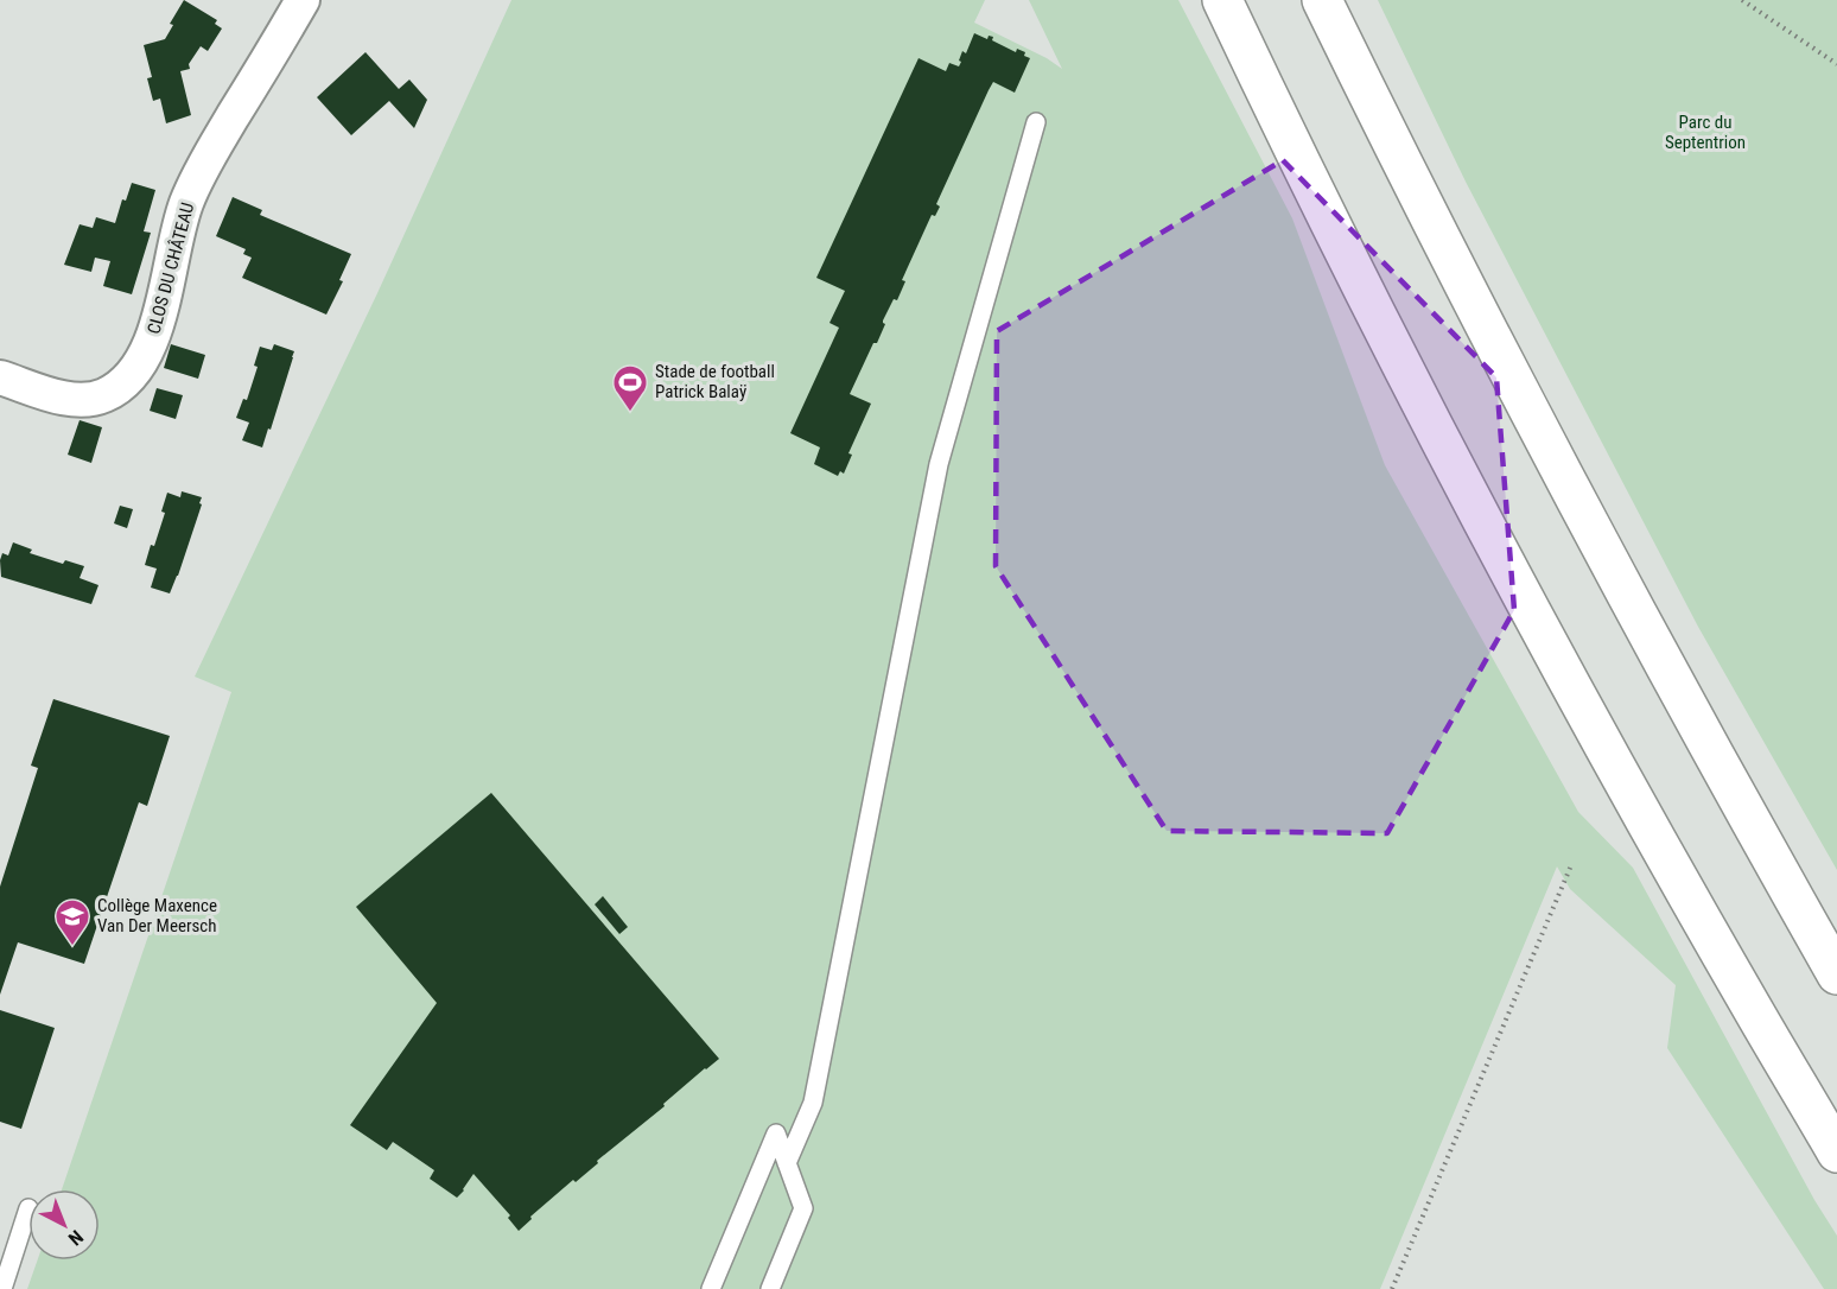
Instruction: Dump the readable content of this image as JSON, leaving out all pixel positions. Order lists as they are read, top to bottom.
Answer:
{
  "streets": {
    "street": ["CLOS DU CHÂTEAU"]
  },
  "parks": ["Parc du Septentrion"],
  "places": {
    "sports": ["Stade de football Patrick Balaÿ"],
    "school or university": ["Collège Maxence Van Der Meersch"]
  },
  "north": "bottom right"
}
